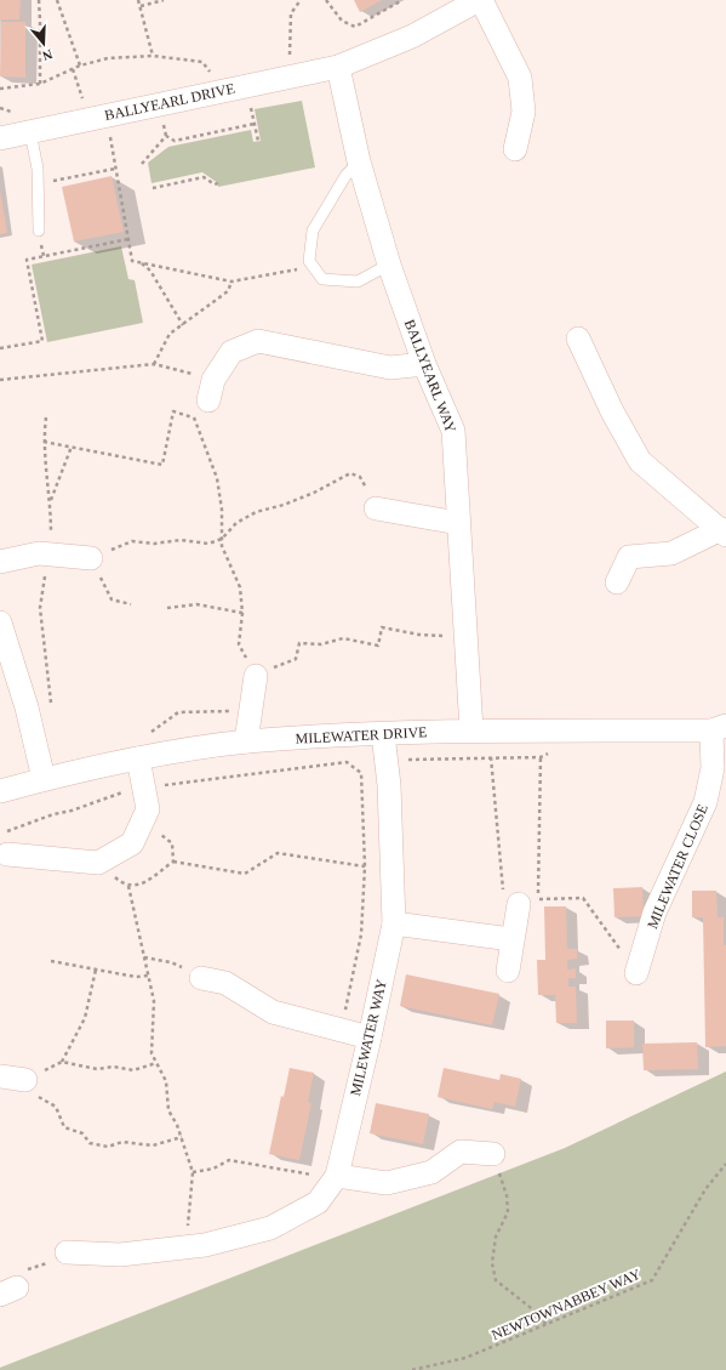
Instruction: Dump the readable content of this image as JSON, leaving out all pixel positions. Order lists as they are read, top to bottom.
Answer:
{
  "streets": {
    "street": [
      "BALLYEARL DRIVE",
      "BALLYEARL WAY",
      "MILEWATER DRIVE",
      "MILEWATER CLOSE",
      "MILEWATER WAY"
    ],
    "path": ["NEWTOWNABBEY WAY"]
  },
  "crossings": [
    ["BALLYEARL DRIVE", "BALLYEARL WAY"],
    ["BALLYEARL WAY", "MILEWATER DRIVE"],
    ["MILEWATER DRIVE", "MILEWATER CLOSE"],
    ["MILEWATER DRIVE", "MILEWATER WAY"]
  ],
  "north": "bottom"
}
